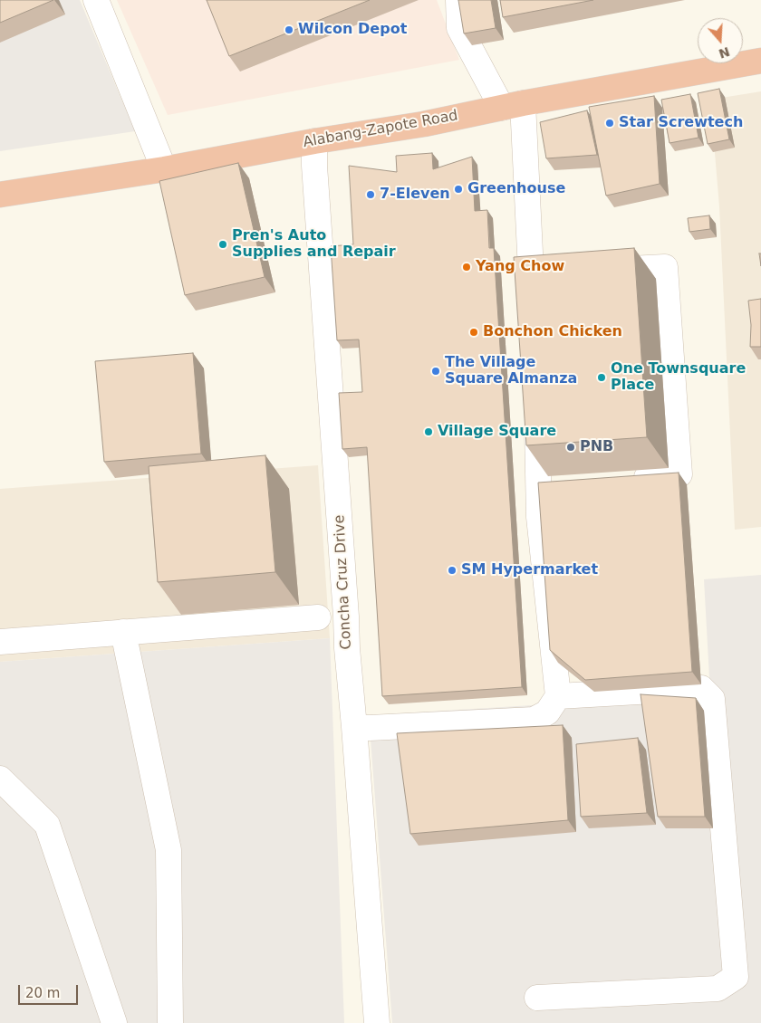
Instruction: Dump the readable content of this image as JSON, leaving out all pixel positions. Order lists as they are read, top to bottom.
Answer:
{
  "streets": {
    "highway": ["Alabang-Zapote Road"],
    "street": ["Concha Cruz Drive"]
  },
  "crossings": [
    ["Alabang-Zapote Road", "Concha Cruz Drive"]
  ],
  "places": [
    "Wilcon Depot",
    "Star Screwtech",
    "Greenhouse",
    "7-Eleven",
    "Pren's Auto Supplies and Repair",
    "Yang Chow",
    "Bonchon Chicken",
    "The Village Square Almanza",
    "One Townsquare Place",
    "Village Square",
    "PNB",
    "SM Hypermarket"
  ],
  "scale_bar": "20 m",
  "north": "bottom"
}
